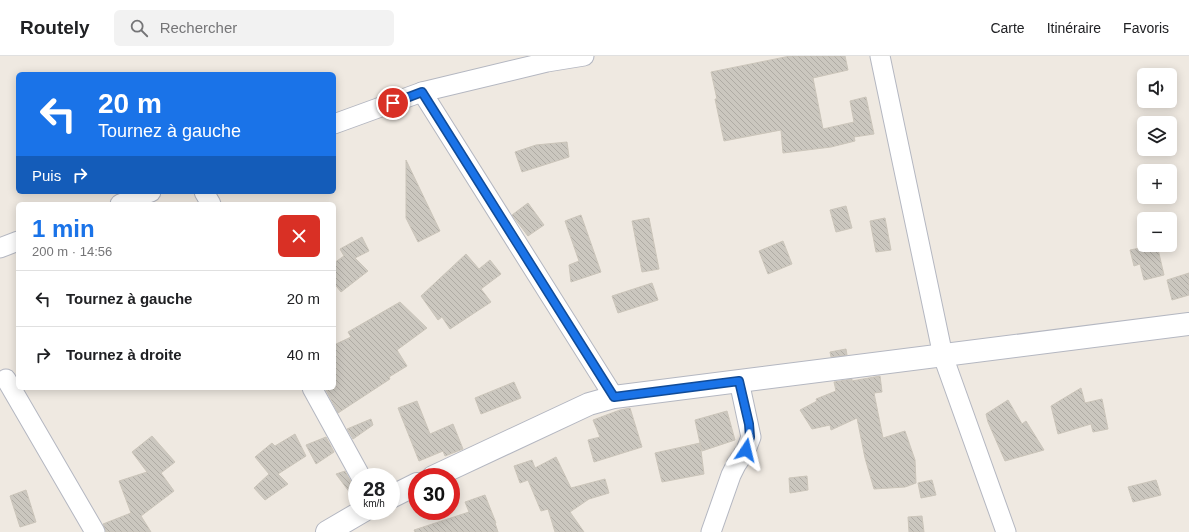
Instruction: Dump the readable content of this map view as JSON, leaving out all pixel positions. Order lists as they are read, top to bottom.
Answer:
{
  "page": {
    "header": "Routely",
    "search": "Rechercher",
    "nav": ["Carte", "Itinéraire", "Favoris"],
    "map_buttons": ["+", "−"],
    "turn": ["20 m", "Tournez à gauche"],
    "then": "Puis",
    "heading": ["1 min", "200 m · 14:56"],
    "list": [
      {
        "name": "Tournez à gauche",
        "value": "20 m"
      },
      {
        "name": "Tournez à droite",
        "value": "40 m"
      }
    ],
    "speed": "28 km/h",
    "limit": "30"
  }
}
